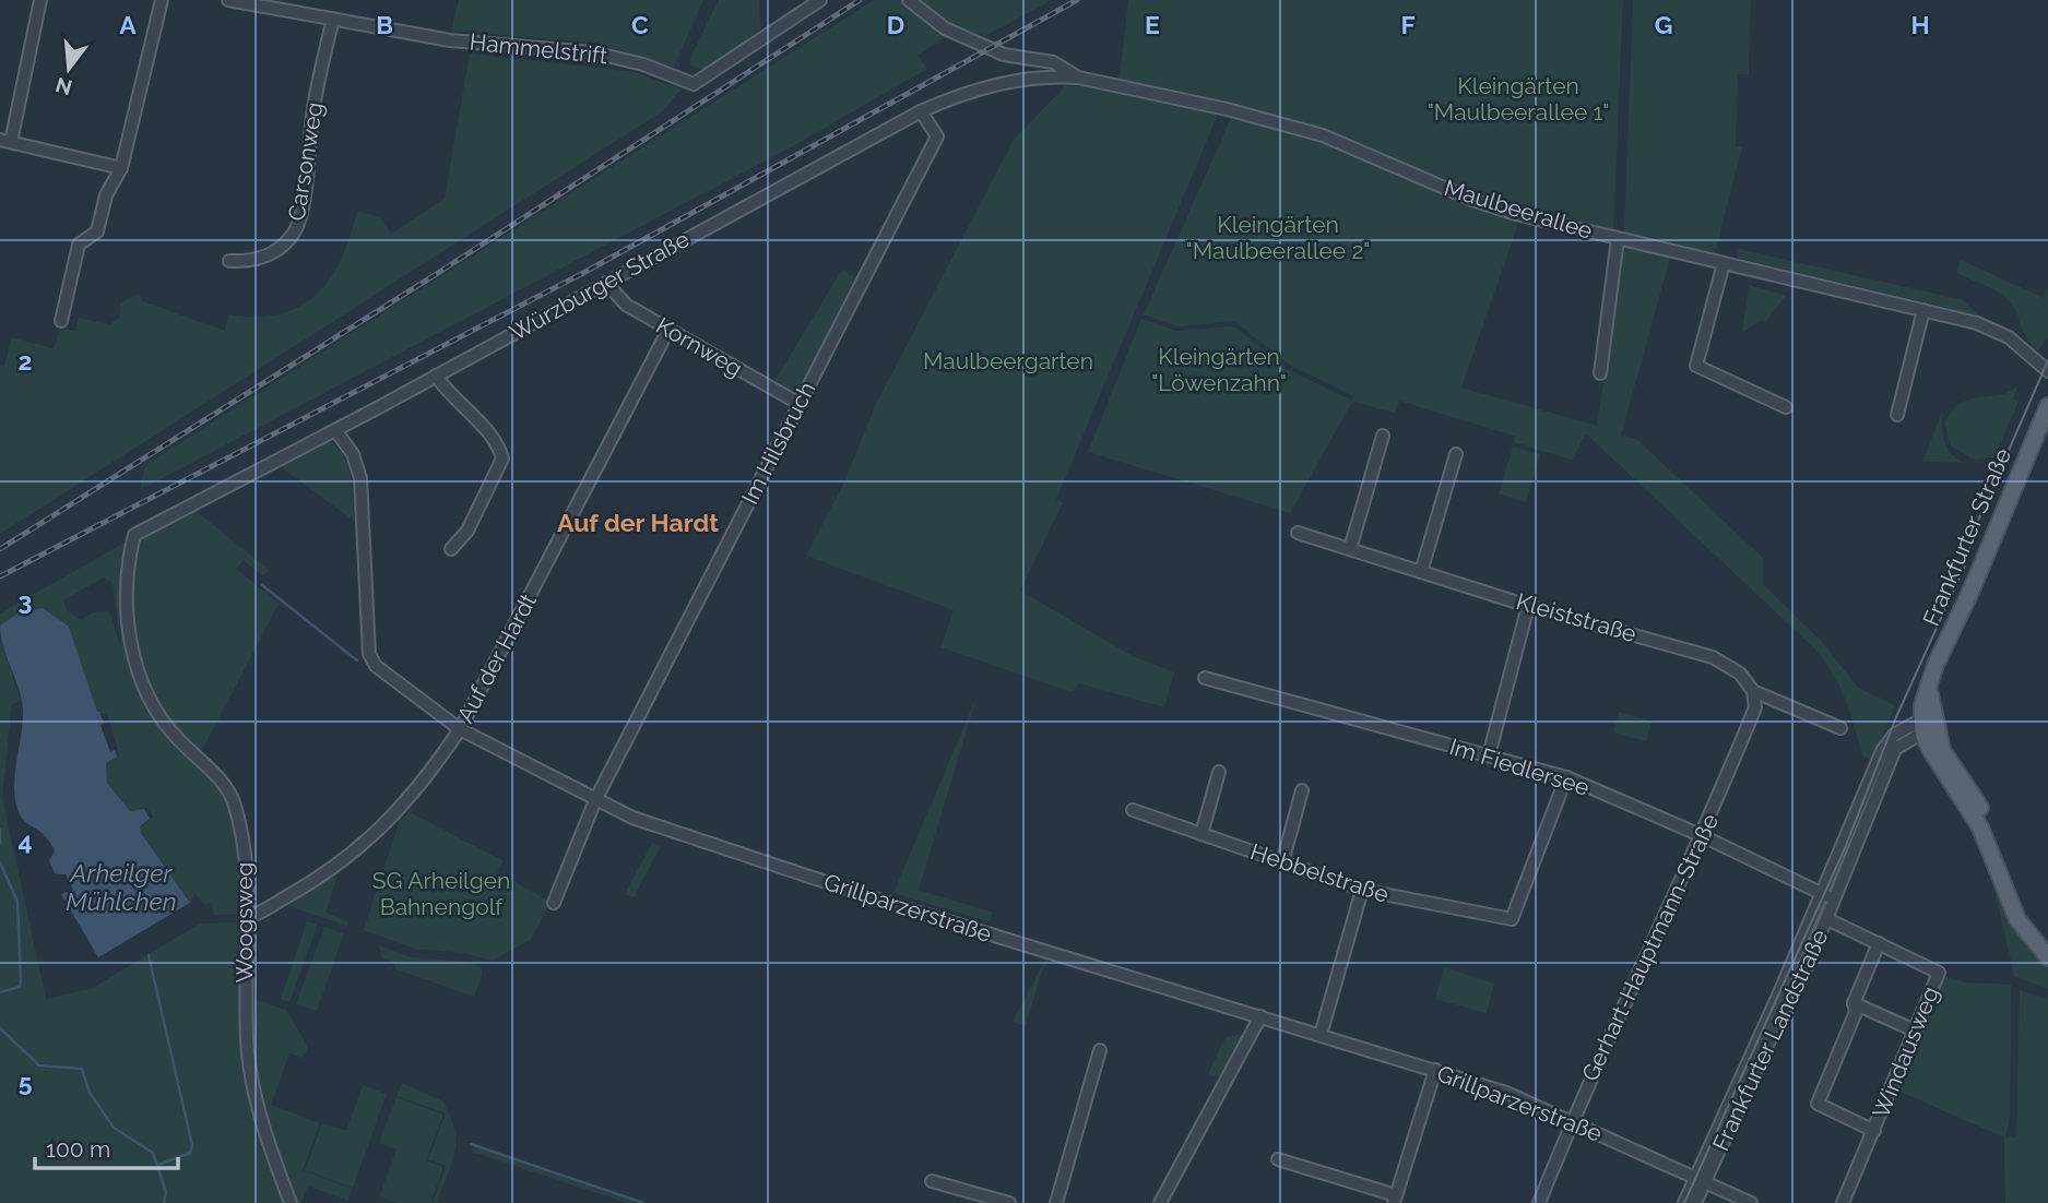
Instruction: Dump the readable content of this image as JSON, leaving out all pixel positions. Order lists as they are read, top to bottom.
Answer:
{
  "streets": {
    "main road": ["Frankfurter Straße"],
    "street": [
      "Hammelstrift",
      "Carsonweg",
      "Maulbeerallee",
      "Würzburger Straße",
      "Kornweg",
      "Im Hilsbruch",
      "Kleiststraße",
      "Auf der Hardt",
      "Im Fiedlersee",
      "Hebbelstraße",
      "Grillparzerstraße",
      "Woogsweg",
      "Gerhart-Hauptmann-Straße",
      "Frankfurter Landstraße",
      "Windausweg"
    ]
  },
  "crossings": [
    ["Hammelstrift", "Carsonweg"],
    ["Maulbeerallee", "Würzburger Straße"],
    ["Würzburger Straße", "Kornweg"],
    ["Würzburger Straße", "Im Hilsbruch"],
    ["Würzburger Straße", "Grillparzerstraße"],
    ["Würzburger Straße", "Woogsweg"],
    ["Kornweg", "Im Hilsbruch"],
    ["Kornweg", "Auf der Hardt"],
    ["Im Hilsbruch", "Grillparzerstraße"],
    ["Frankfurter Straße", "Frankfurter Landstraße"],
    ["Kleiststraße", "Gerhart-Hauptmann-Straße"],
    ["Auf der Hardt", "Grillparzerstraße"],
    ["Auf der Hardt", "Woogsweg"],
    ["Im Fiedlersee", "Hebbelstraße"],
    ["Im Fiedlersee", "Gerhart-Hauptmann-Straße"],
    ["Im Fiedlersee", "Frankfurter Landstraße"],
    ["Grillparzerstraße", "Gerhart-Hauptmann-Straße"],
    ["Grillparzerstraße", "Frankfurter Landstraße"],
    ["Frankfurter Landstraße", "Windausweg"]
  ],
  "districts": ["Auf der Hardt"],
  "water": ["Arheilger Mühlchen"],
  "parks": [
    "Kleingärten \"Maulbeerallee 1\"",
    "Kleingärten \"Maulbeerallee 2\"",
    "Kleingärten \"Löwenzahn\"",
    "Maulbeergarten",
    "SG Arheilgen Bahnengolf"
  ],
  "scale_bar": "100 m",
  "north": "bottom",
  "grid": {
    "columns": [
      "A",
      "B",
      "C",
      "D",
      "E",
      "F",
      "G",
      "H"
    ],
    "rows": [
      "2",
      "3",
      "4",
      "5"
    ]
  }
}
